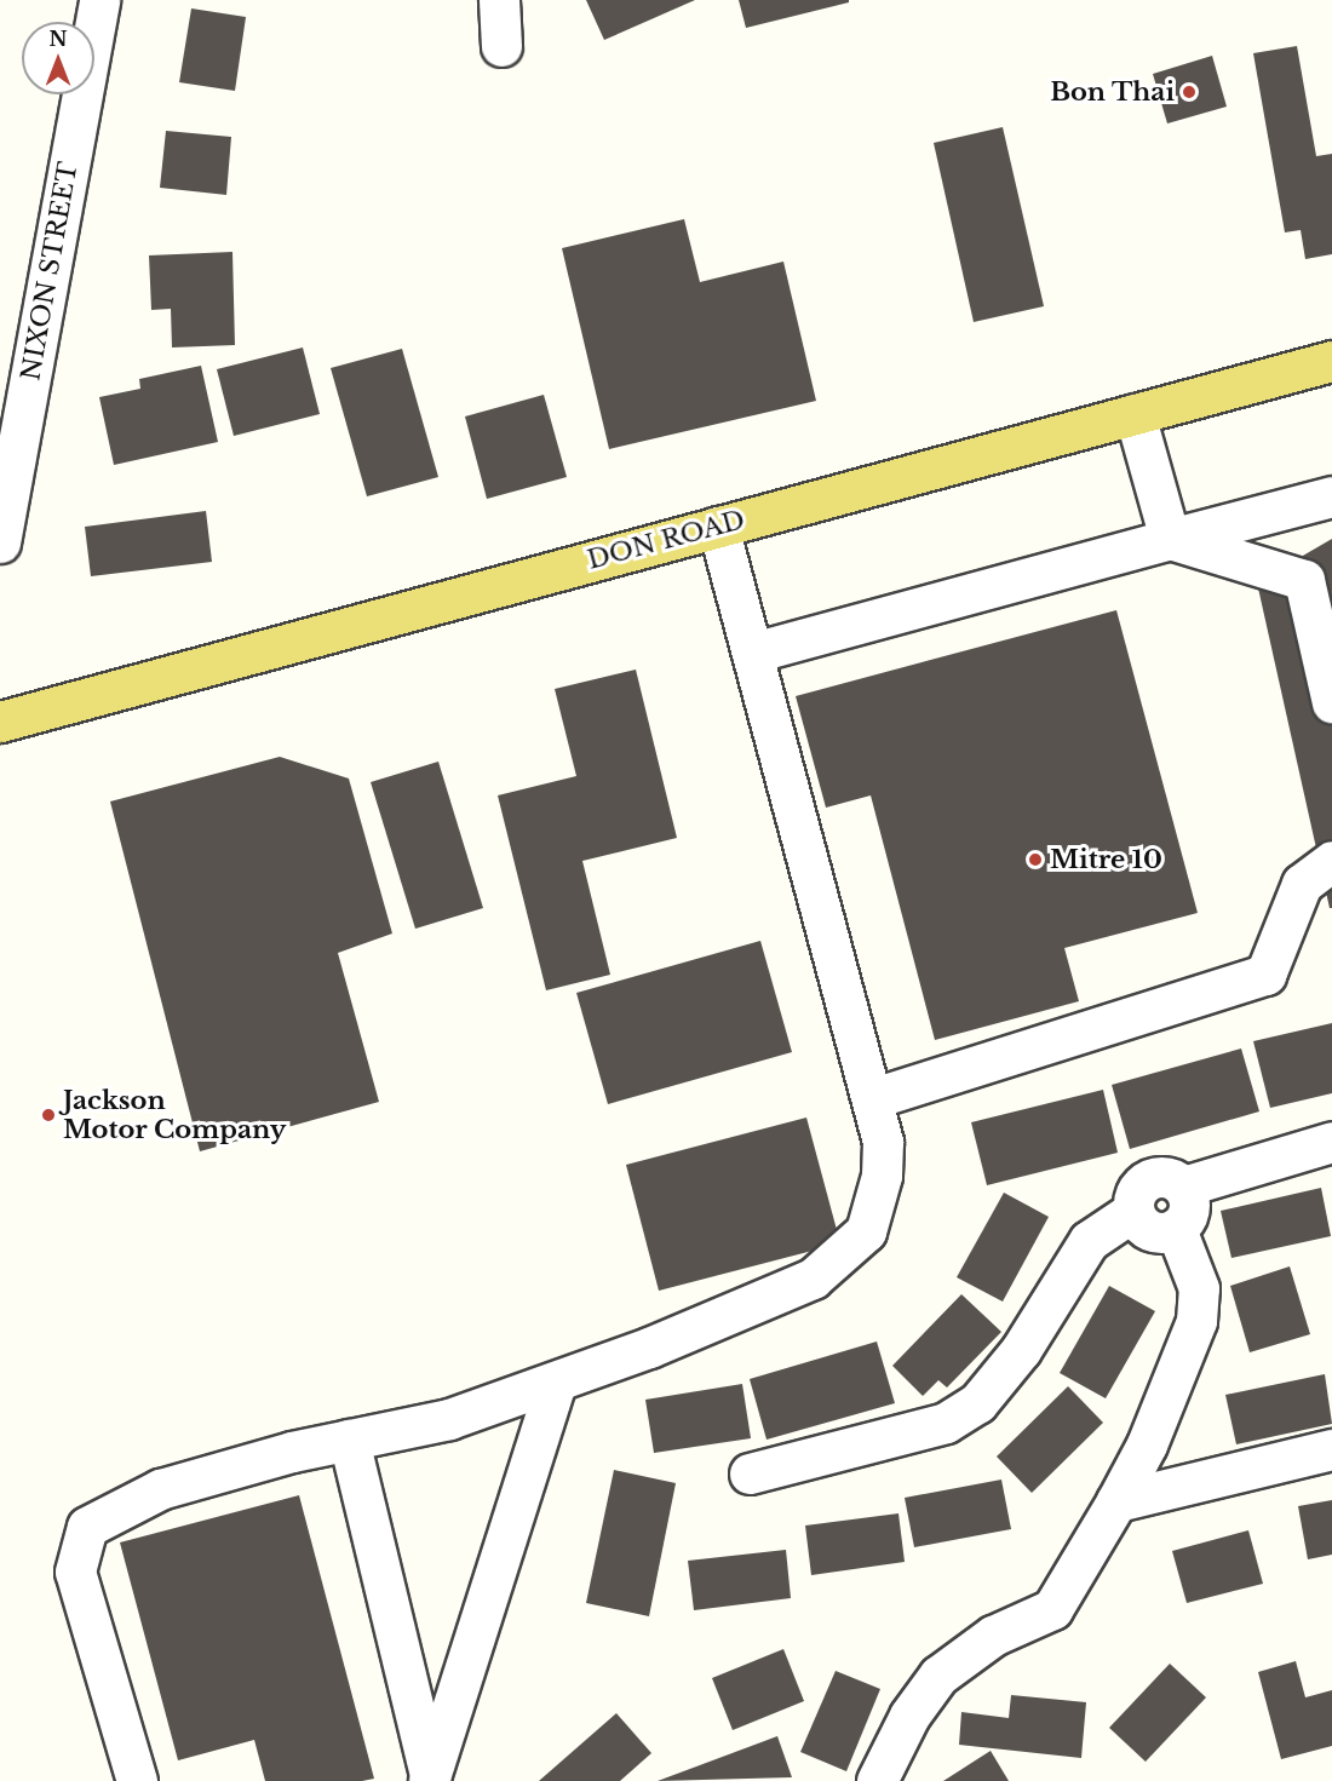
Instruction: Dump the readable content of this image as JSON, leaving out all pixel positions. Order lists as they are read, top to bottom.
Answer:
{
  "streets": {
    "main road": ["DON ROAD"],
    "street": ["NIXON STREET"]
  },
  "places": ["Bon Thai", "Mitre 10", "Jackson Motor Company"],
  "north": "top"
}
